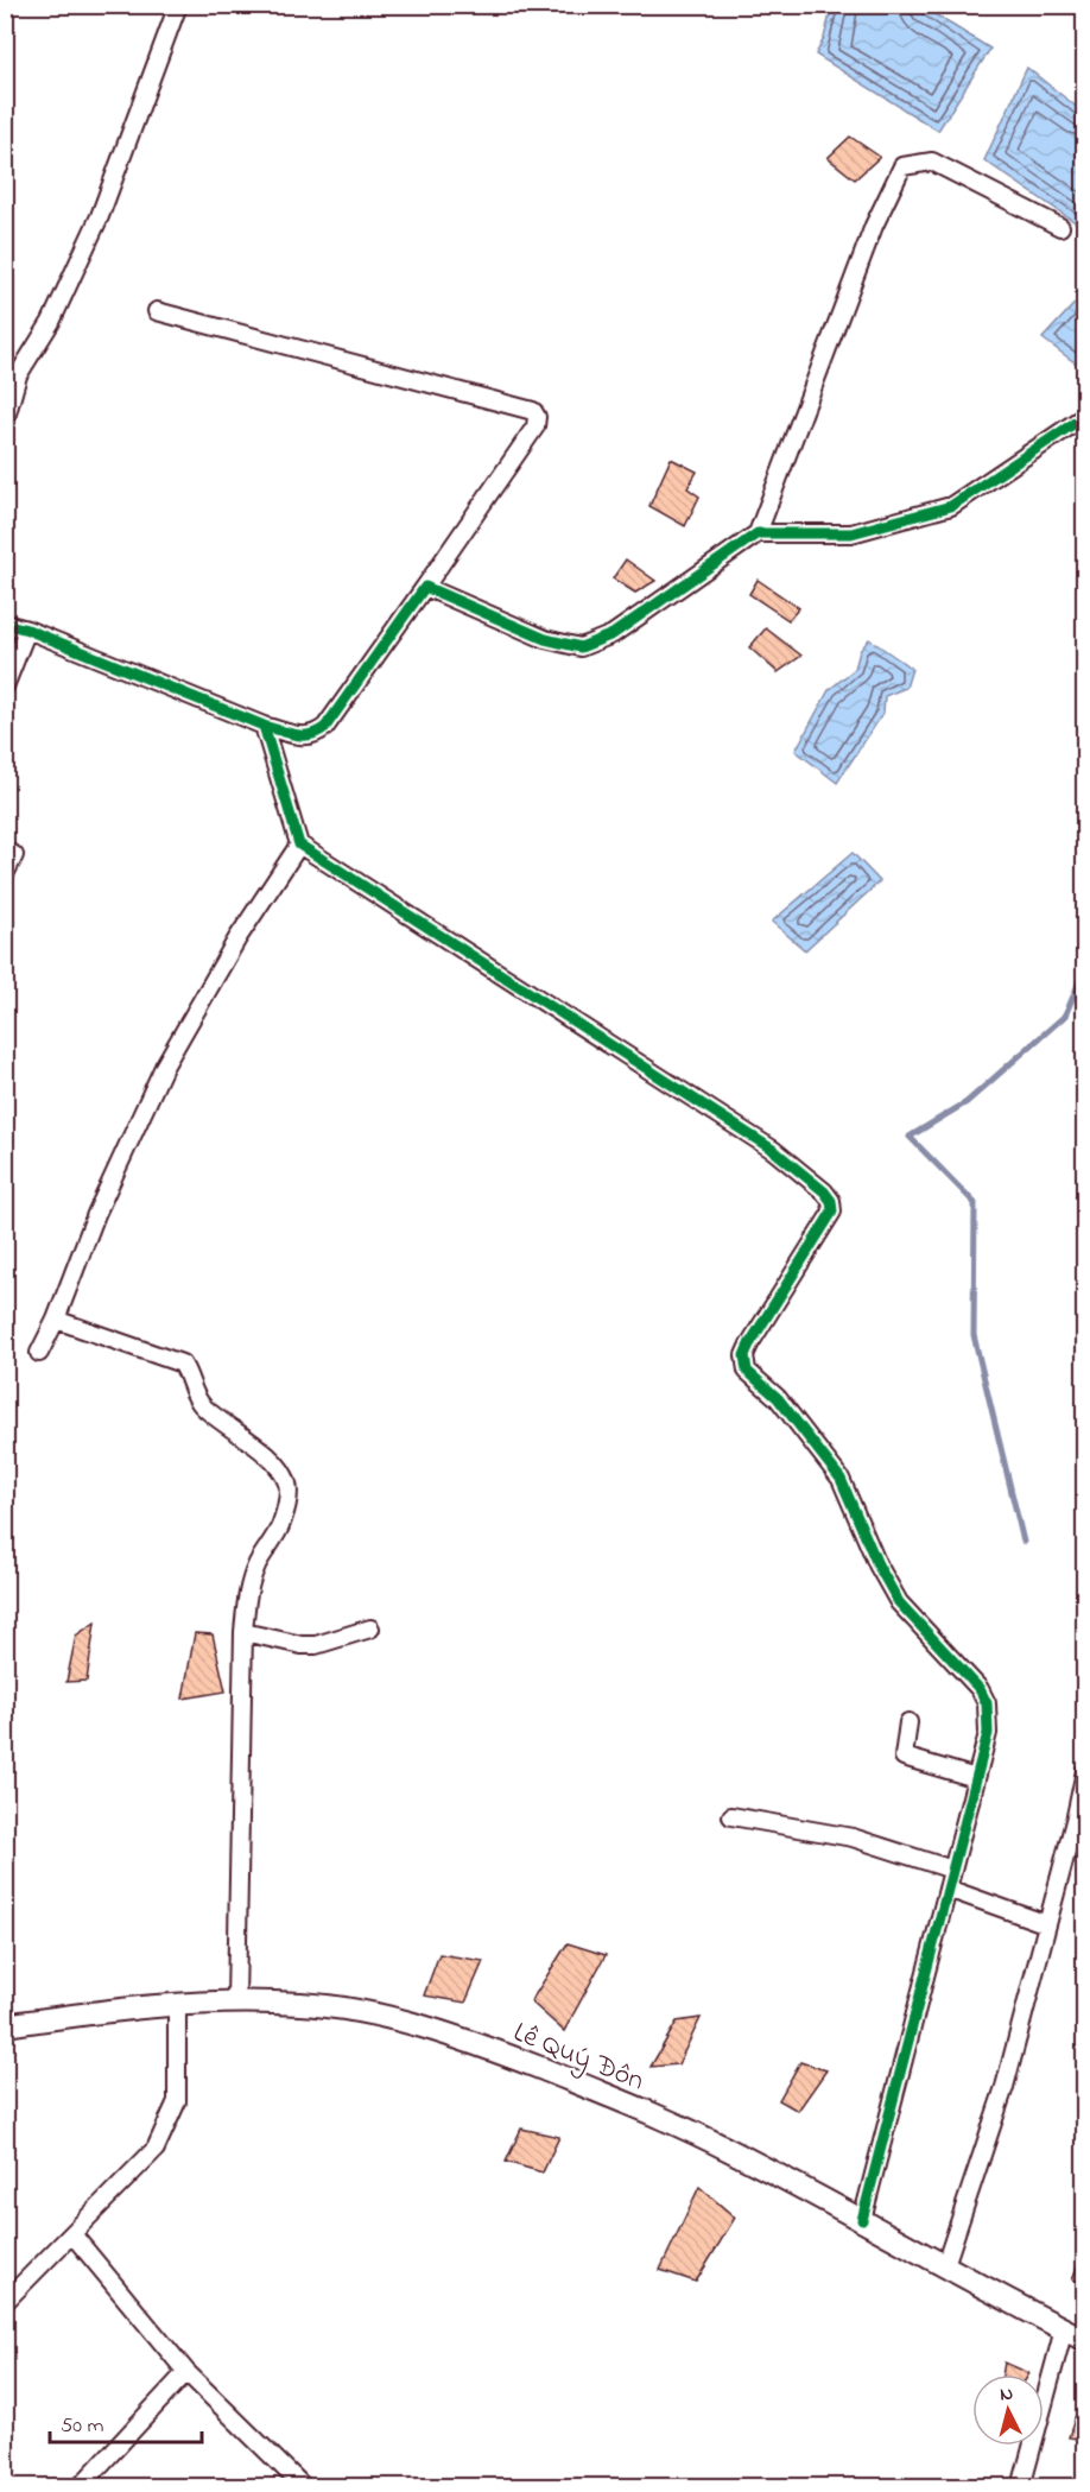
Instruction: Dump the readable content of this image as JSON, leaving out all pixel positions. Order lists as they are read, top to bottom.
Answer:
{
  "streets": {
    "main road": ["Lê Quý Đôn"]
  },
  "scale_bar": "50 m",
  "north": "top"
}
